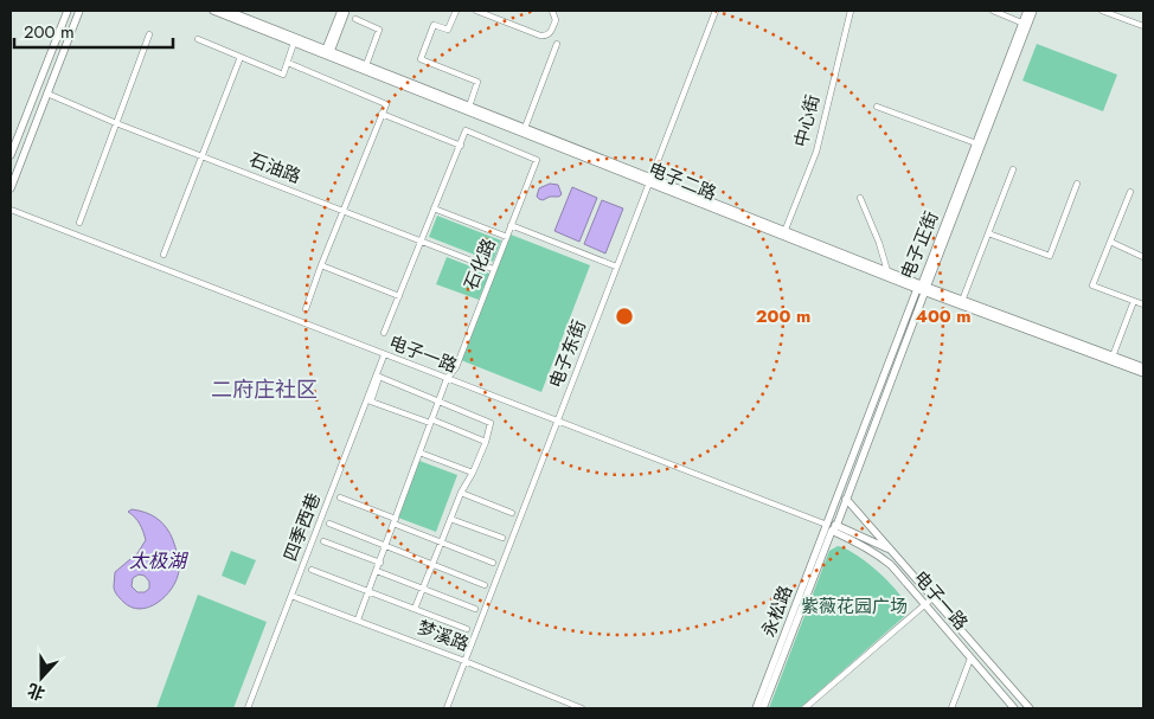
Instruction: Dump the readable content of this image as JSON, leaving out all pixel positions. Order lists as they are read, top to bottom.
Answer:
{
  "streets": {
    "main road": [
      "电子二路",
      "电子正街",
      "电子一路",
      "永松路"
    ],
    "street": [
      "中心街",
      "石油路",
      "石化路",
      "电子东街",
      "四季西巷",
      "梦溪路"
    ]
  },
  "crossings": [
    ["中心街", "电子二路"],
    ["石油路", "石化路"],
    ["电子二路", "电子正街"],
    ["电子二路", "电子东街"],
    ["电子正街", "电子一路"],
    ["电子正街", "永松路"],
    ["石化路", "电子一路"],
    ["石化路", "梦溪路"],
    ["电子一路", "电子东街"],
    ["电子一路", "四季西巷"],
    ["电子一路", "永松路"],
    ["电子东街", "梦溪路"],
    ["四季西巷", "梦溪路"]
  ],
  "districts": ["二府庄社区"],
  "water": ["太极湖"],
  "parks": ["紫薇花园广场"],
  "scale_bar": "200 m",
  "north": "bottom",
  "rings": ["200 m", "400 m"]
}
